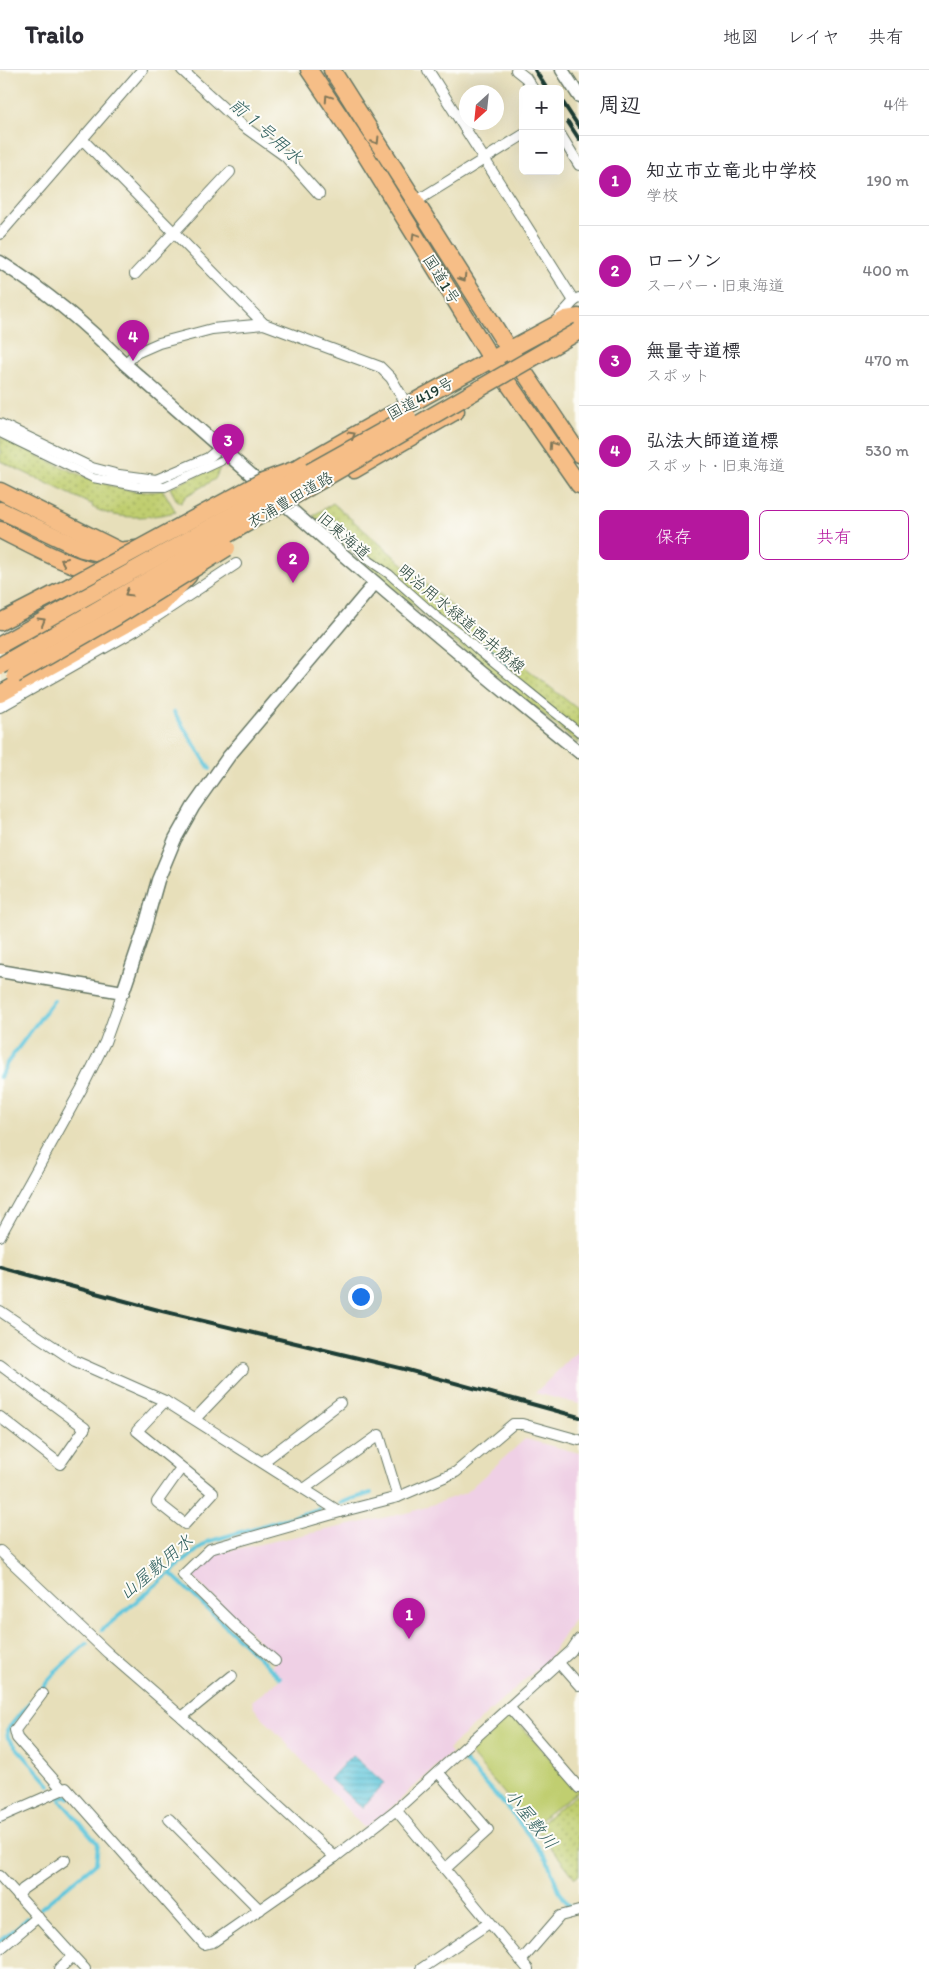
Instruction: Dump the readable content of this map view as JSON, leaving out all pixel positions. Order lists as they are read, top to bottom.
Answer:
{
  "streets": {
    "highway": ["国道1号", "国道419号", "衣浦豊田道路"],
    "street": ["旧東海道", "明治用水緑道西井筋線"]
  },
  "crossings": [
    ["国道1号", "国道419号"],
    ["国道419号", "衣浦豊田道路"],
    ["国道419号", "旧東海道"],
    ["衣浦豊田道路", "旧東海道"]
  ],
  "water": ["前１号用水", "山屋敷用水", "小屋敷川"],
  "north": "bottom left",
  "page": {
    "header": "Trailo",
    "nav": ["地図", "レイヤ", "共有"],
    "heading": ["周辺", "4件"],
    "map_buttons": ["+", "−"],
    "list": [
      {
        "mark": "1",
        "name": "知立市立竜北中学校",
        "note": "学校",
        "value": "190 m"
      },
      {
        "mark": "2",
        "name": "ローソン",
        "note": "スーパー · 旧東海道",
        "value": "400 m"
      },
      {
        "mark": "3",
        "name": "無量寺道標",
        "note": "スポット",
        "value": "470 m"
      },
      {
        "mark": "4",
        "name": "弘法大師道道標",
        "note": "スポット · 旧東海道",
        "value": "530 m"
      }
    ],
    "pins": [
      "4",
      "3",
      "2",
      "1"
    ],
    "buttons": ["保存", "共有"]
  }
}
